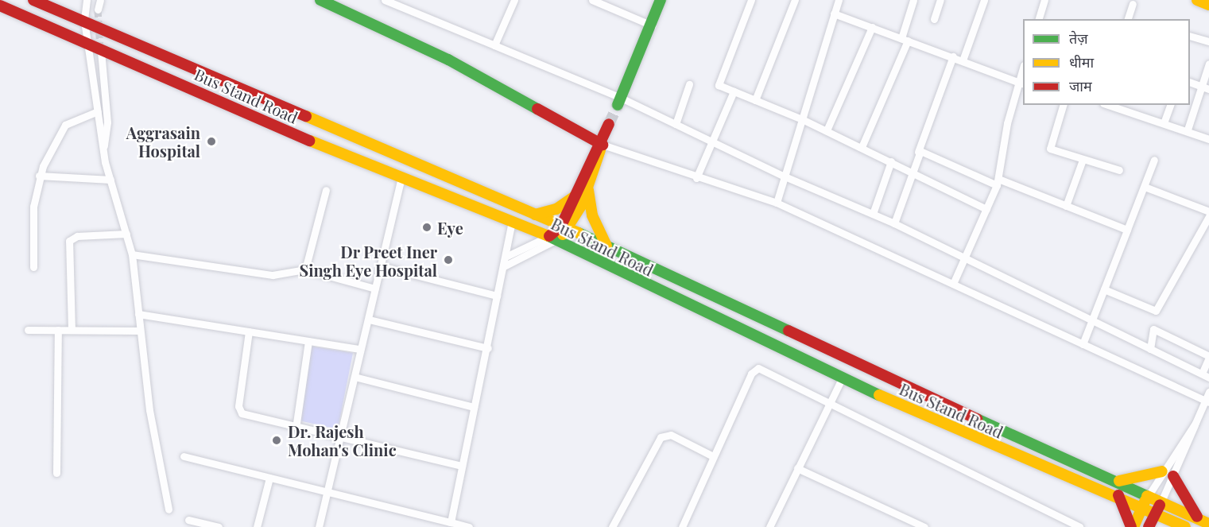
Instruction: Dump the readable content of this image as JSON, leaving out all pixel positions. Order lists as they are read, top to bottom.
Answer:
{
  "streets": {
    "main road": ["Bus Stand Road"]
  },
  "places": [
    "Aggrasain Hospital",
    "Eye",
    "Dr Preet Iner Singh Eye Hospital",
    "Dr. Rajesh Mohan's Clinic"
  ],
  "legend": ["तेज़", "धीमा", "जाम"]
}
